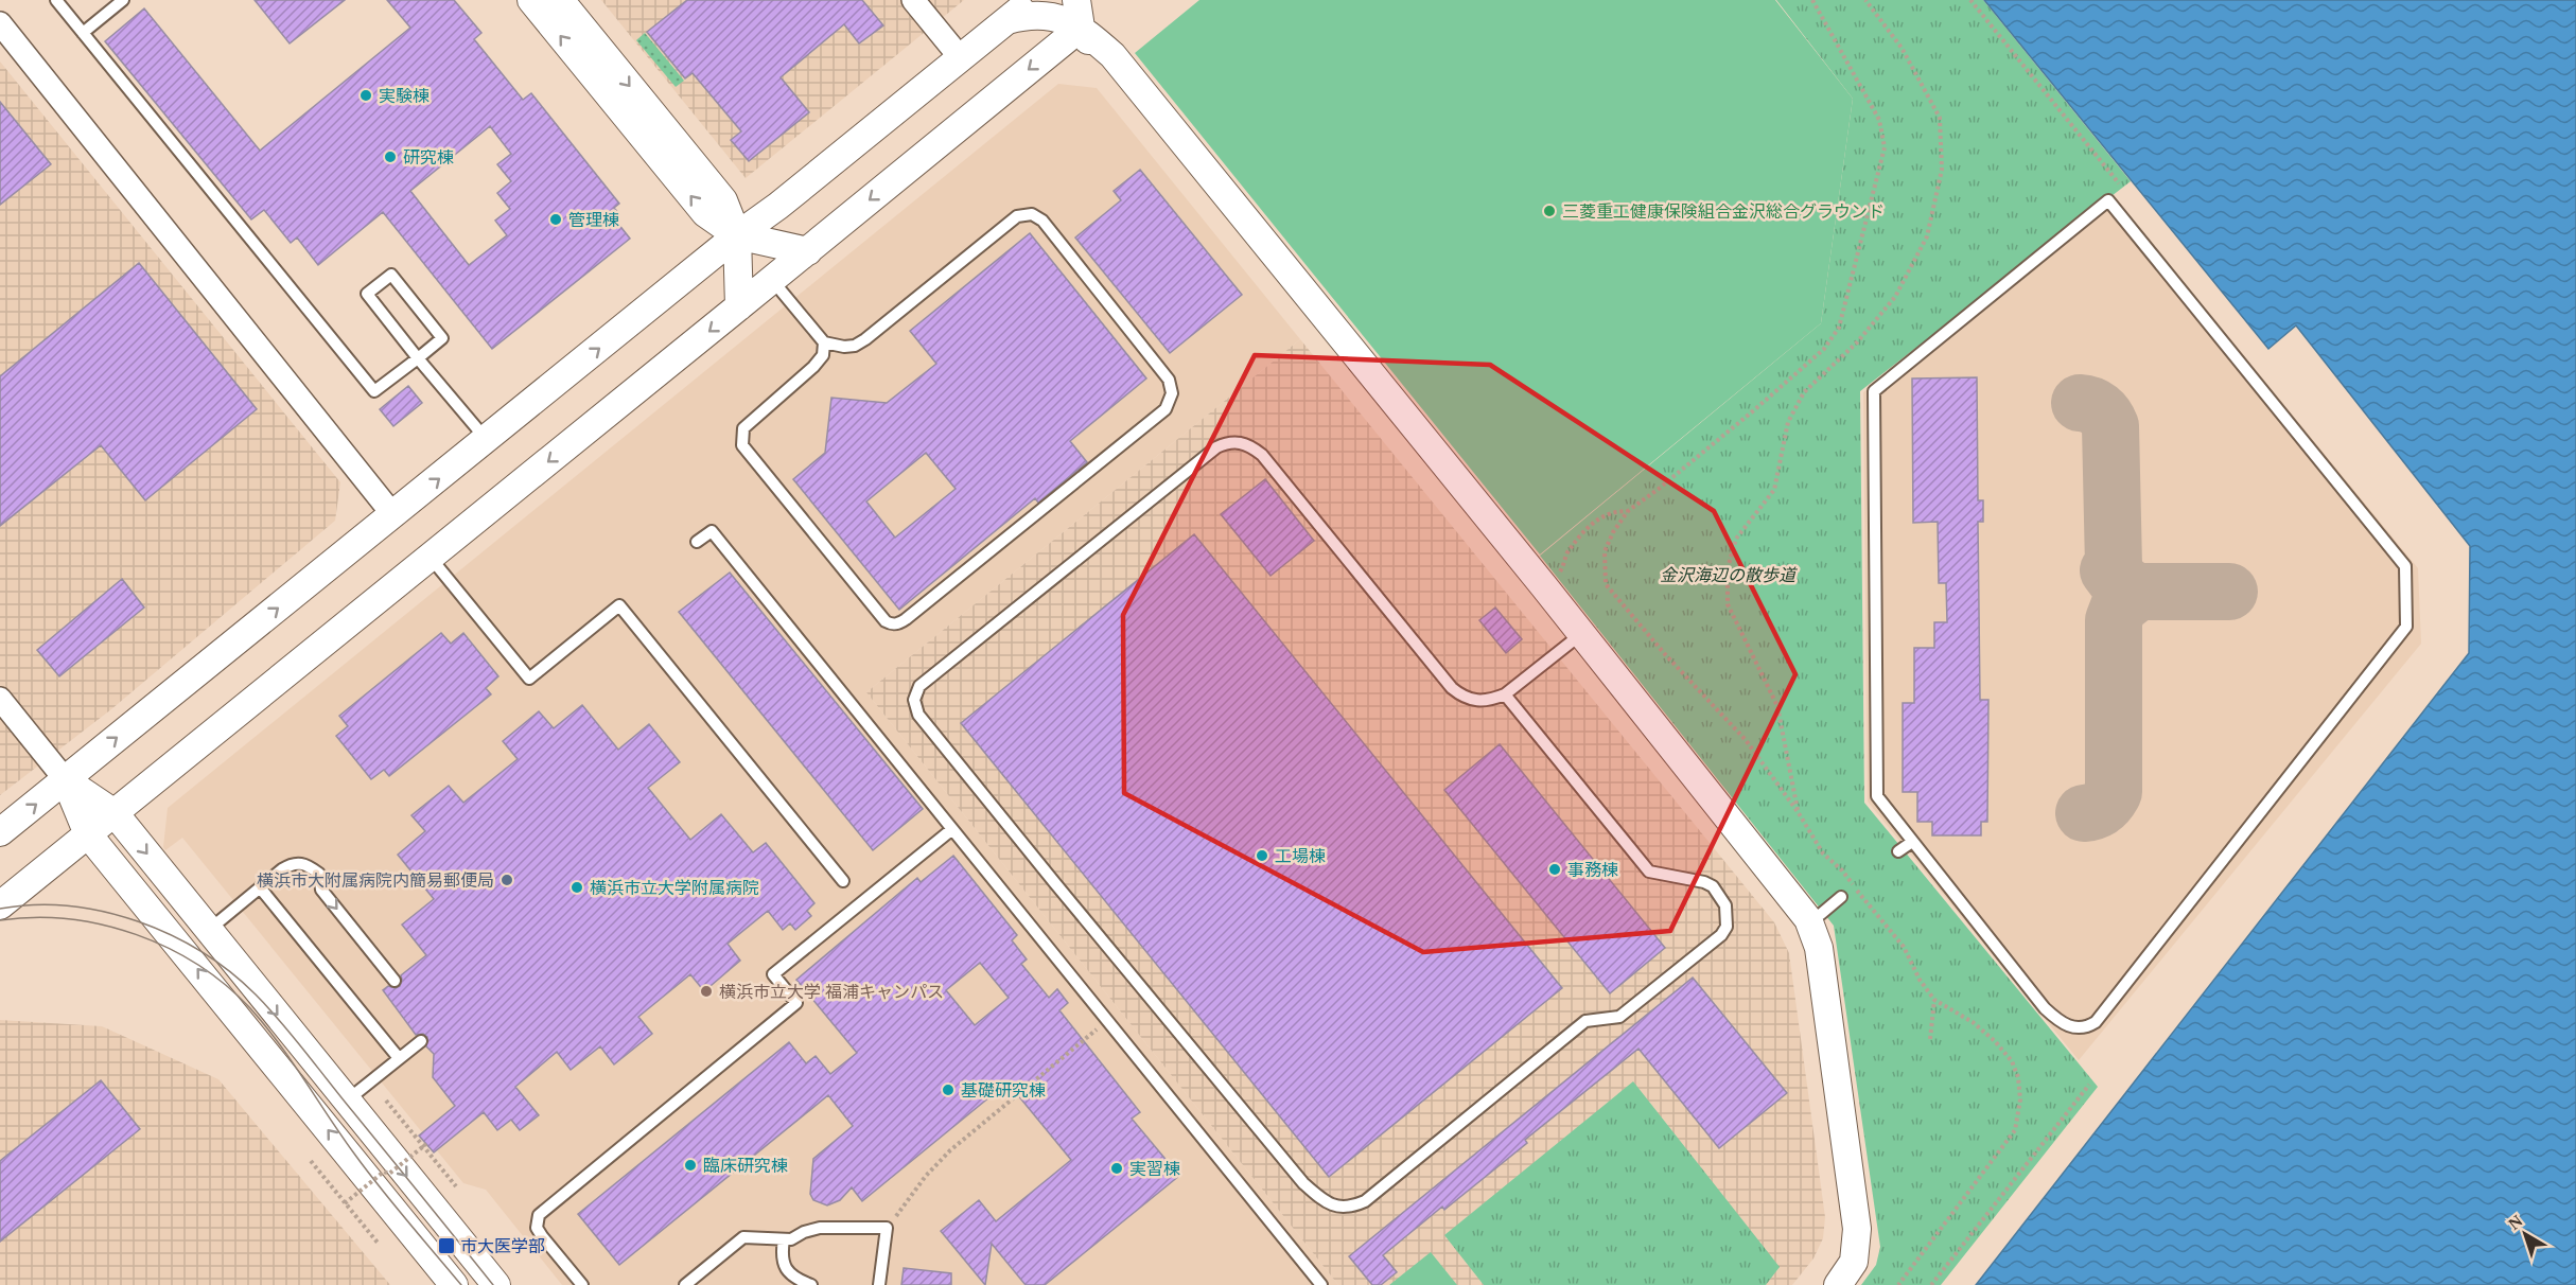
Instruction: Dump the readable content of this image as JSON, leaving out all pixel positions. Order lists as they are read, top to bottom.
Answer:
{
  "parks": ["金沢海辺の散歩道"],
  "places": {
    "other": [
      "実験棟",
      "研究棟",
      "三菱重工健康保険組合金沢総合グラウンド",
      "管理棟",
      "工場棟",
      "事務棟",
      "横浜市大附属病院内簡易郵便局",
      "横浜市立大学附属病院",
      "横浜市立大学 福浦キャンパス",
      "基礎研究棟",
      "臨床研究棟",
      "実習棟"
    ],
    "transit": ["市大医学部"]
  },
  "north": "top left"
}
